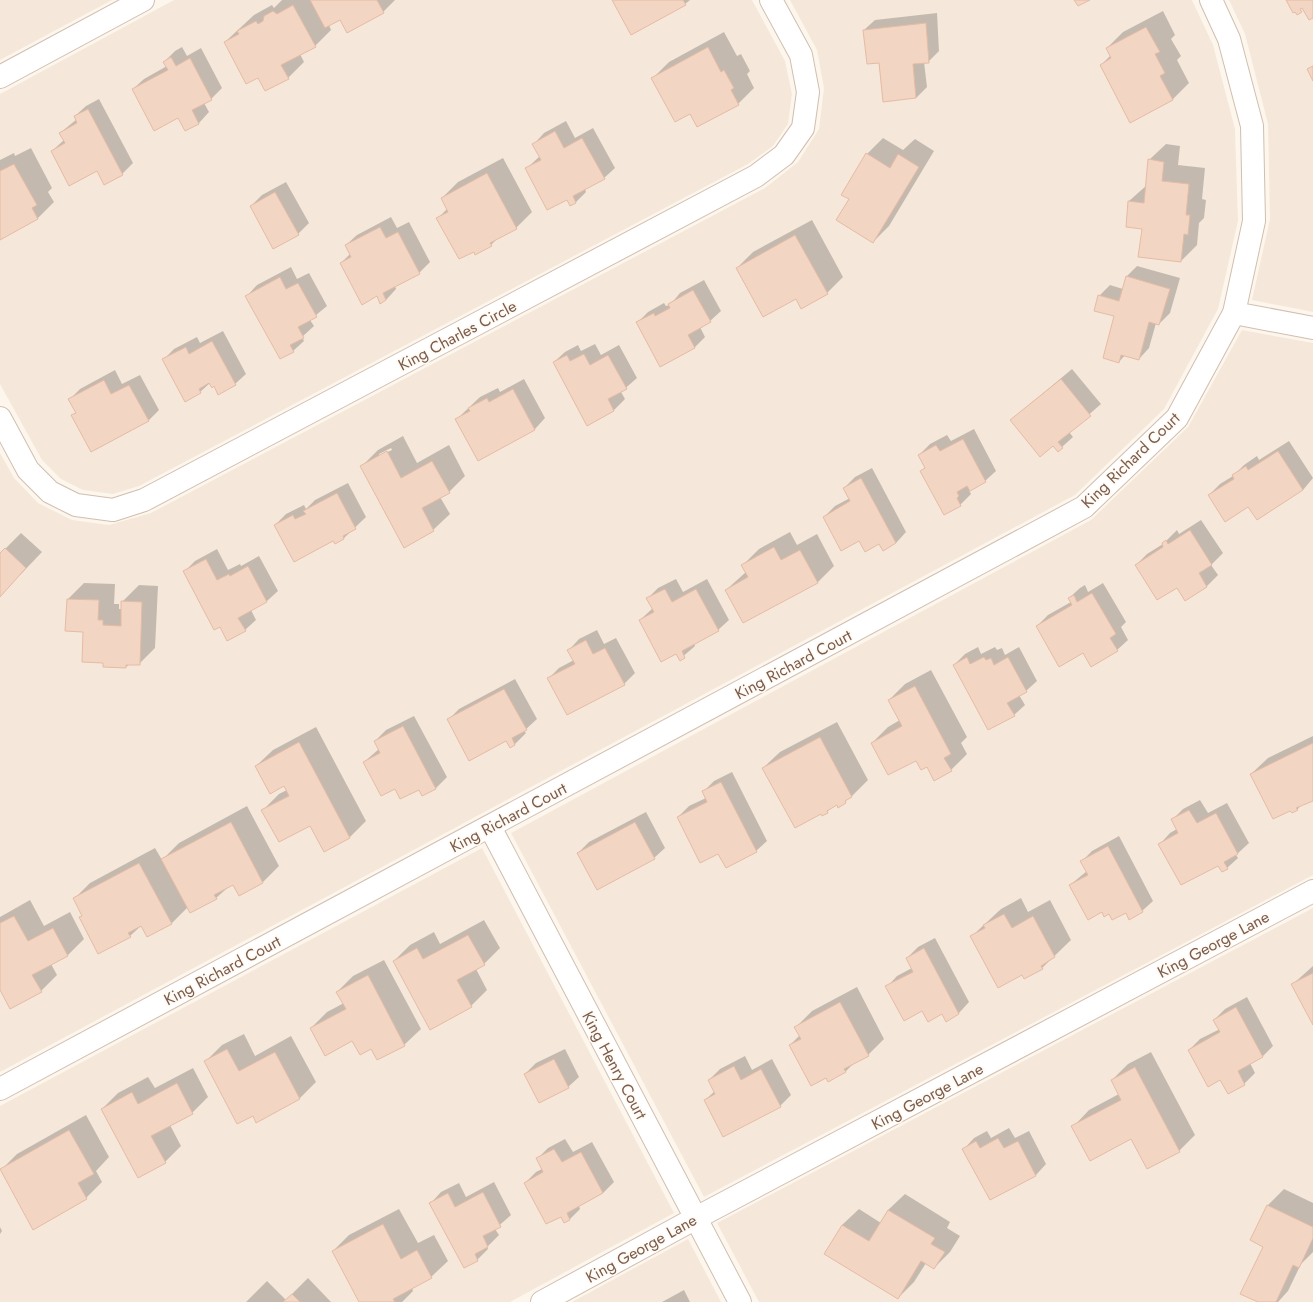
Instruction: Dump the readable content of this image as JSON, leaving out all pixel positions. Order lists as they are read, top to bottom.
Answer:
{
  "streets": {
    "street": [
      "King Charles Circle",
      "King Richard Court",
      "King George Lane",
      "King Henry Court"
    ]
  },
  "crossings": [
    ["King Richard Court", "King Henry Court"],
    ["King George Lane", "King Henry Court"]
  ]
}
